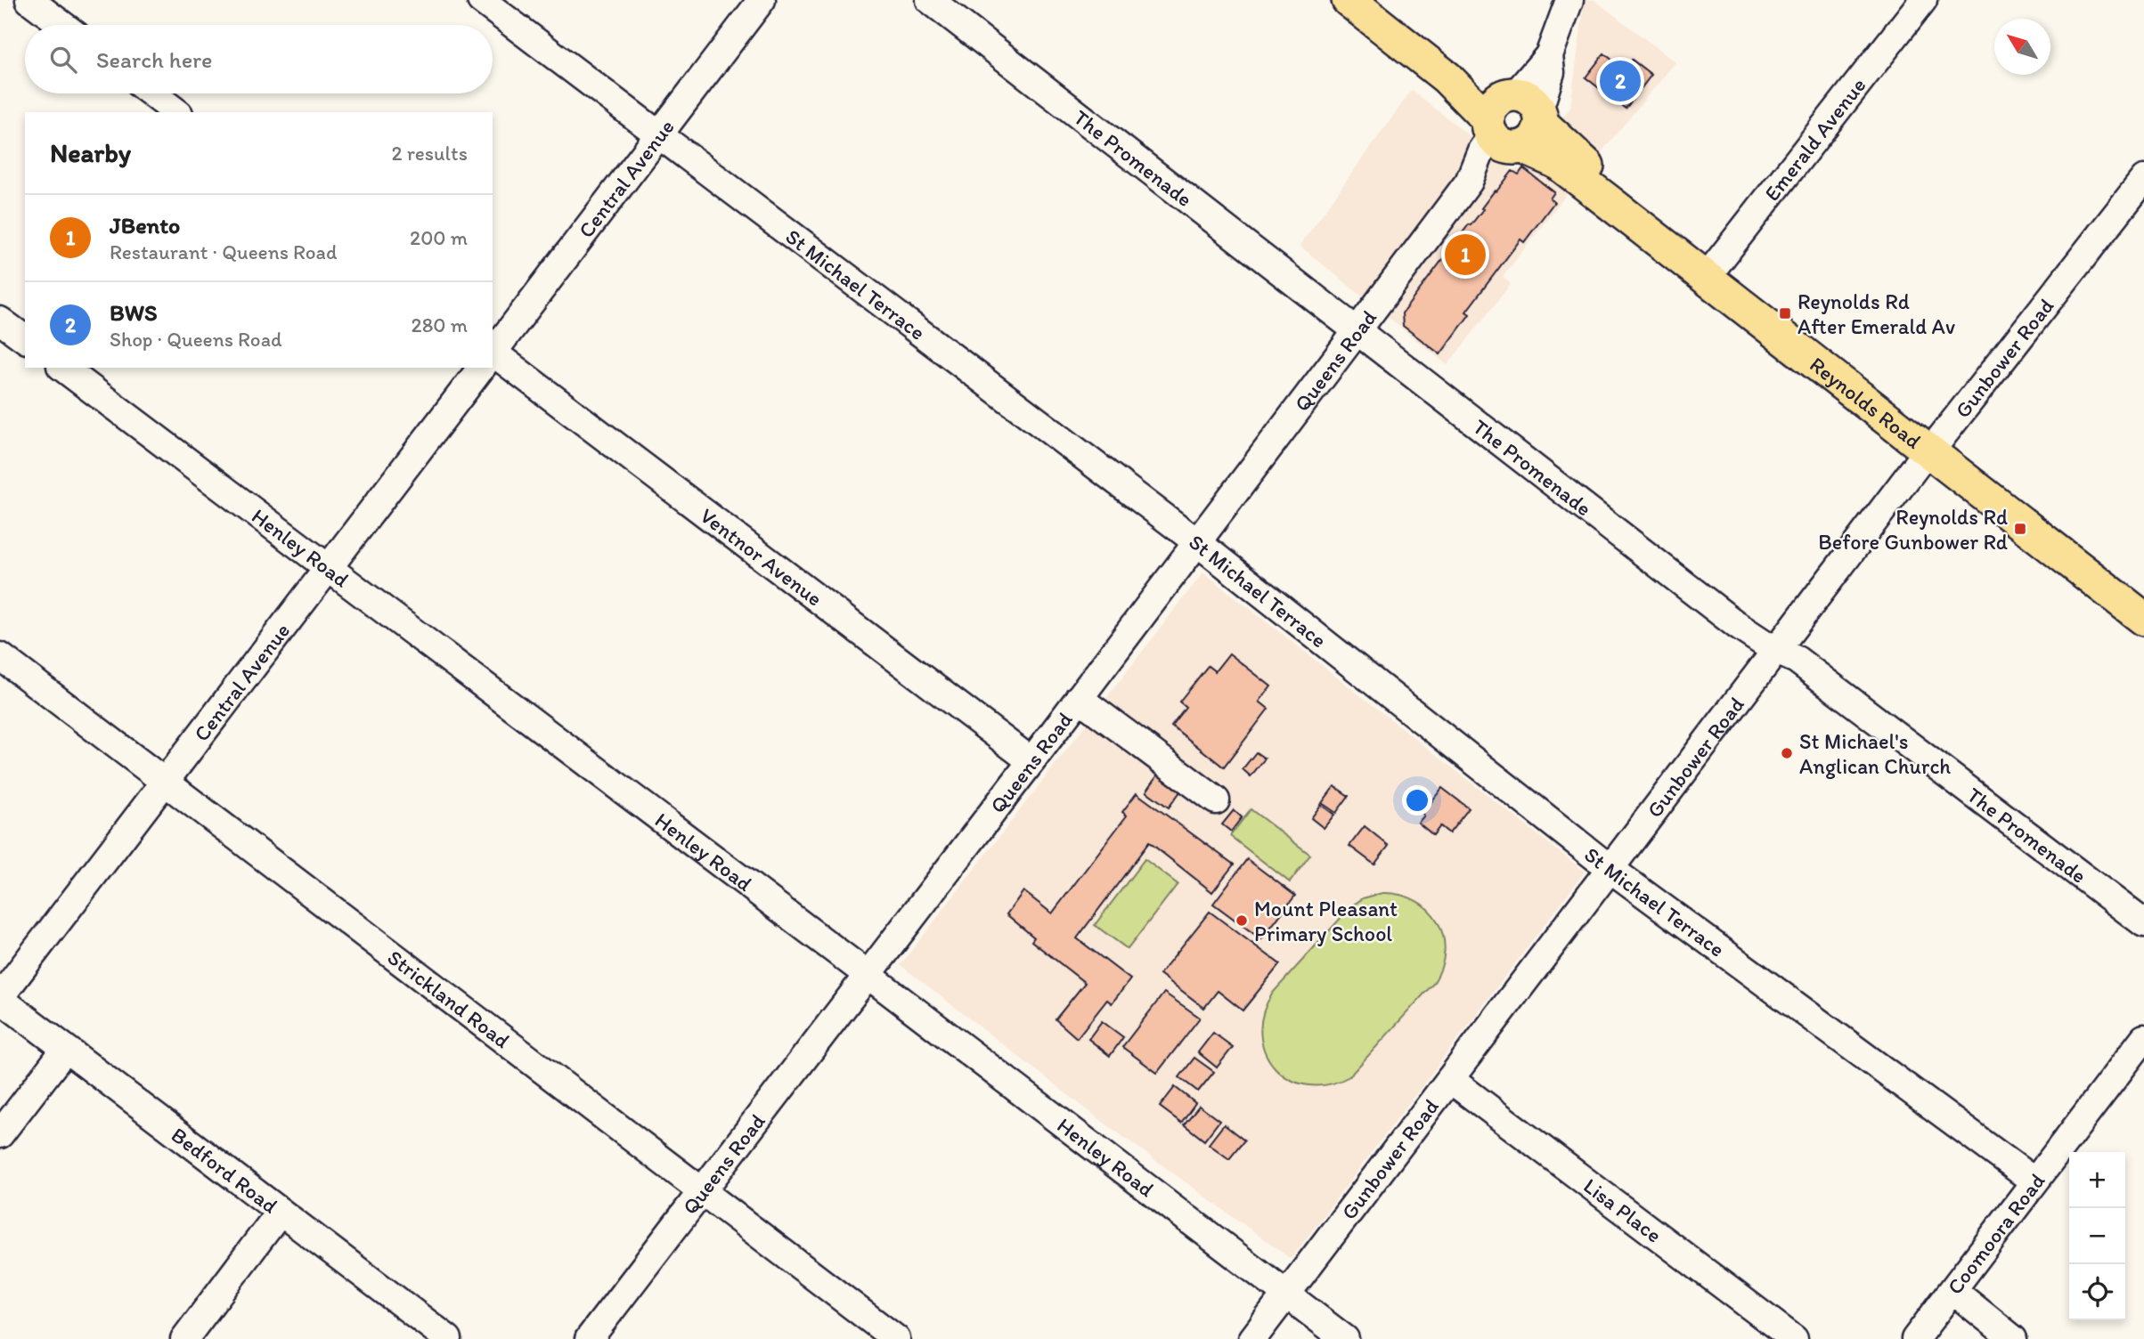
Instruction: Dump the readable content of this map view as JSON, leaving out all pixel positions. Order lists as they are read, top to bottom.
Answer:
{
  "streets": {
    "main road": ["Reynolds Road"],
    "street": [
      "Emerald Avenue",
      "The Promenade",
      "Central Avenue",
      "St Michael Terrace",
      "Gunbower Road",
      "Queens Road",
      "Henley Road",
      "Ventnor Avenue",
      "Strickland Road",
      "Bedford Road",
      "Lisa Place",
      "Coomoora Road"
    ]
  },
  "crossings": [
    ["Emerald Avenue", "Reynolds Road"],
    ["The Promenade", "Gunbower Road"],
    ["The Promenade", "Queens Road"],
    ["Central Avenue", "St Michael Terrace"],
    ["Central Avenue", "Henley Road"],
    ["Central Avenue", "Strickland Road"],
    ["Central Avenue", "Bedford Road"],
    ["St Michael Terrace", "Gunbower Road"],
    ["St Michael Terrace", "Queens Road"],
    ["St Michael Terrace", "Coomoora Road"],
    ["Gunbower Road", "Reynolds Road"],
    ["Gunbower Road", "Henley Road"],
    ["Gunbower Road", "Lisa Place"],
    ["Queens Road", "Reynolds Road"],
    ["Queens Road", "Henley Road"],
    ["Queens Road", "Ventnor Avenue"],
    ["Queens Road", "Strickland Road"]
  ],
  "places": {
    "transit": ["Reynolds Rd After Emerald Av", "Reynolds Rd Before Gunbower Rd"],
    "other": ["St Michael's Anglican Church", "Mount Pleasant Primary School"]
  },
  "north": "top left",
  "page": {
    "search": "Search here",
    "pins": ["2", "1"],
    "heading": ["Nearby", "2 results"],
    "list": [
      {
        "mark": "1",
        "name": "JBento",
        "note": "Restaurant · Queens Road",
        "value": "200 m"
      },
      {
        "mark": "2",
        "name": "BWS",
        "note": "Shop · Queens Road",
        "value": "280 m"
      }
    ],
    "map_buttons": ["+", "−"]
  }
}
